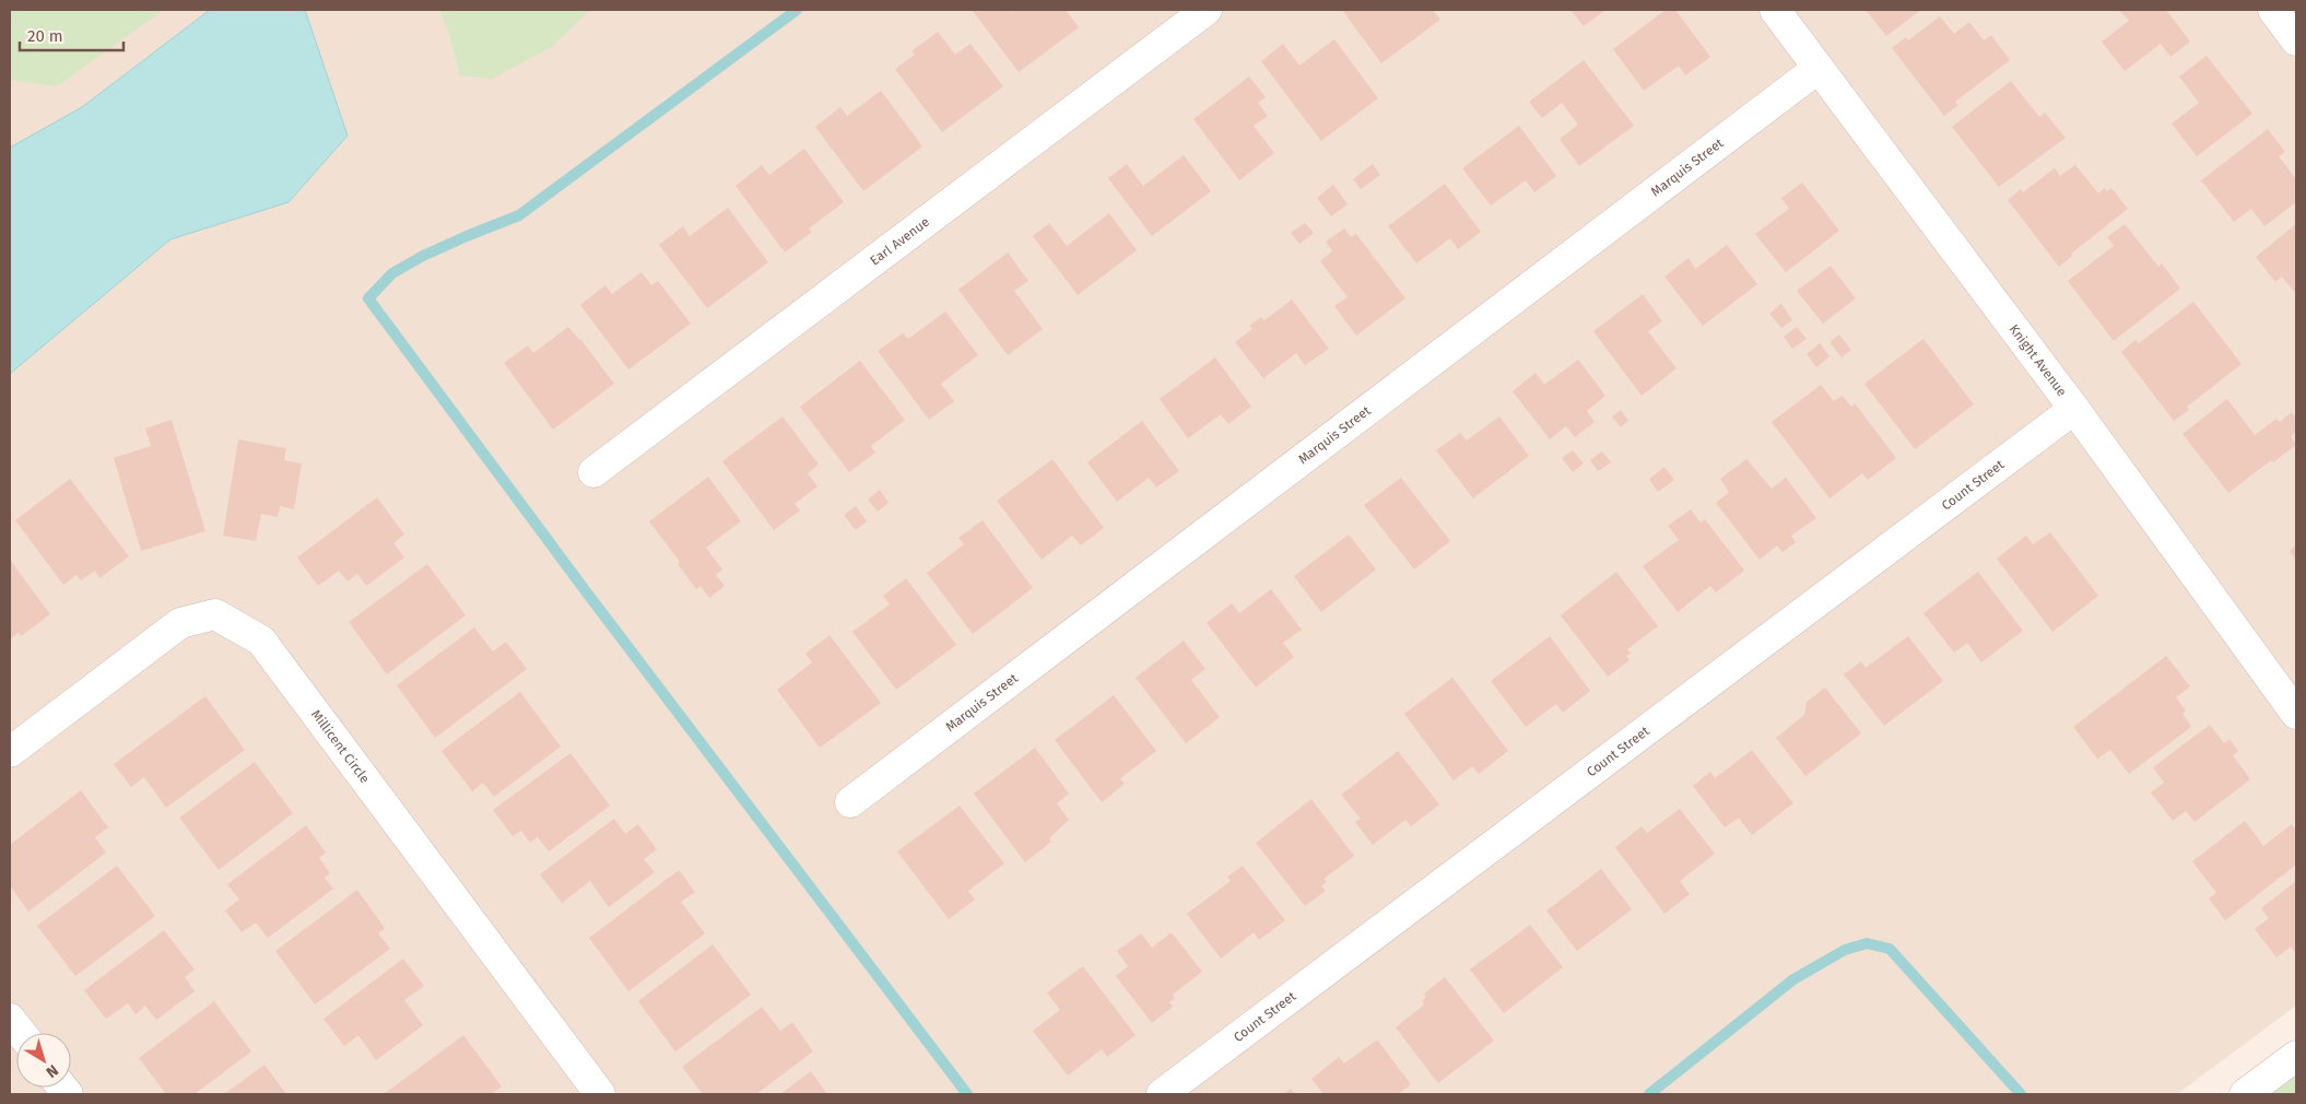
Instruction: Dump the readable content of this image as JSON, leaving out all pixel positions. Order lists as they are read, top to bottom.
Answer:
{
  "streets": {
    "street": [
      "Marquis Street",
      "Earl Avenue",
      "Knight Avenue",
      "Count Street",
      "Millicent Circle"
    ]
  },
  "crossings": [
    ["Marquis Street", "Knight Avenue"],
    ["Knight Avenue", "Count Street"]
  ],
  "scale_bar": "20 m",
  "north": "bottom right"
}
